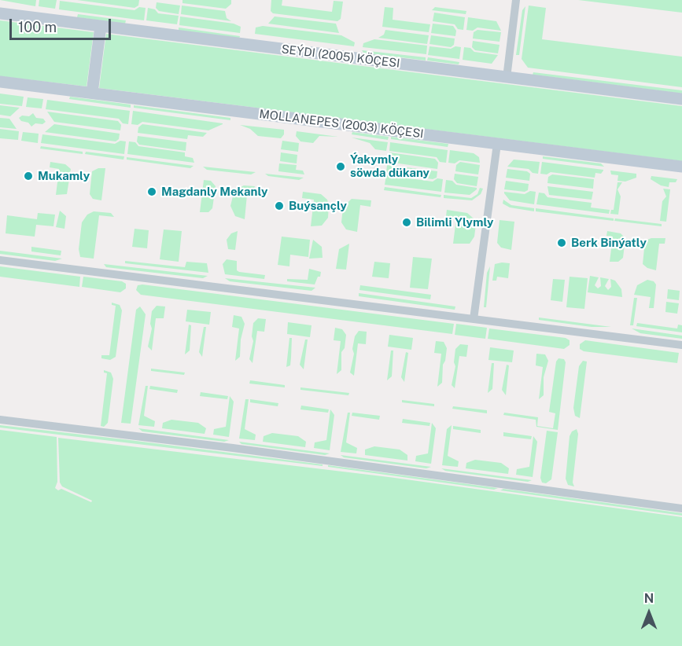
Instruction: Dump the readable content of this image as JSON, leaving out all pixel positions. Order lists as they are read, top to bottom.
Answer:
{
  "streets": {
    "street": ["SEÝDI (2005) KÖÇESI", "MOLLANEPES (2003) KÖÇESI"]
  },
  "places": [
    "Ýakymly söwda dükany",
    "Mukamly",
    "Magdanly Mekanly",
    "Buýsançly",
    "Bilimli Ylymly",
    "Berk Binýatly"
  ],
  "scale_bar": "100 m",
  "north": "top"
}
